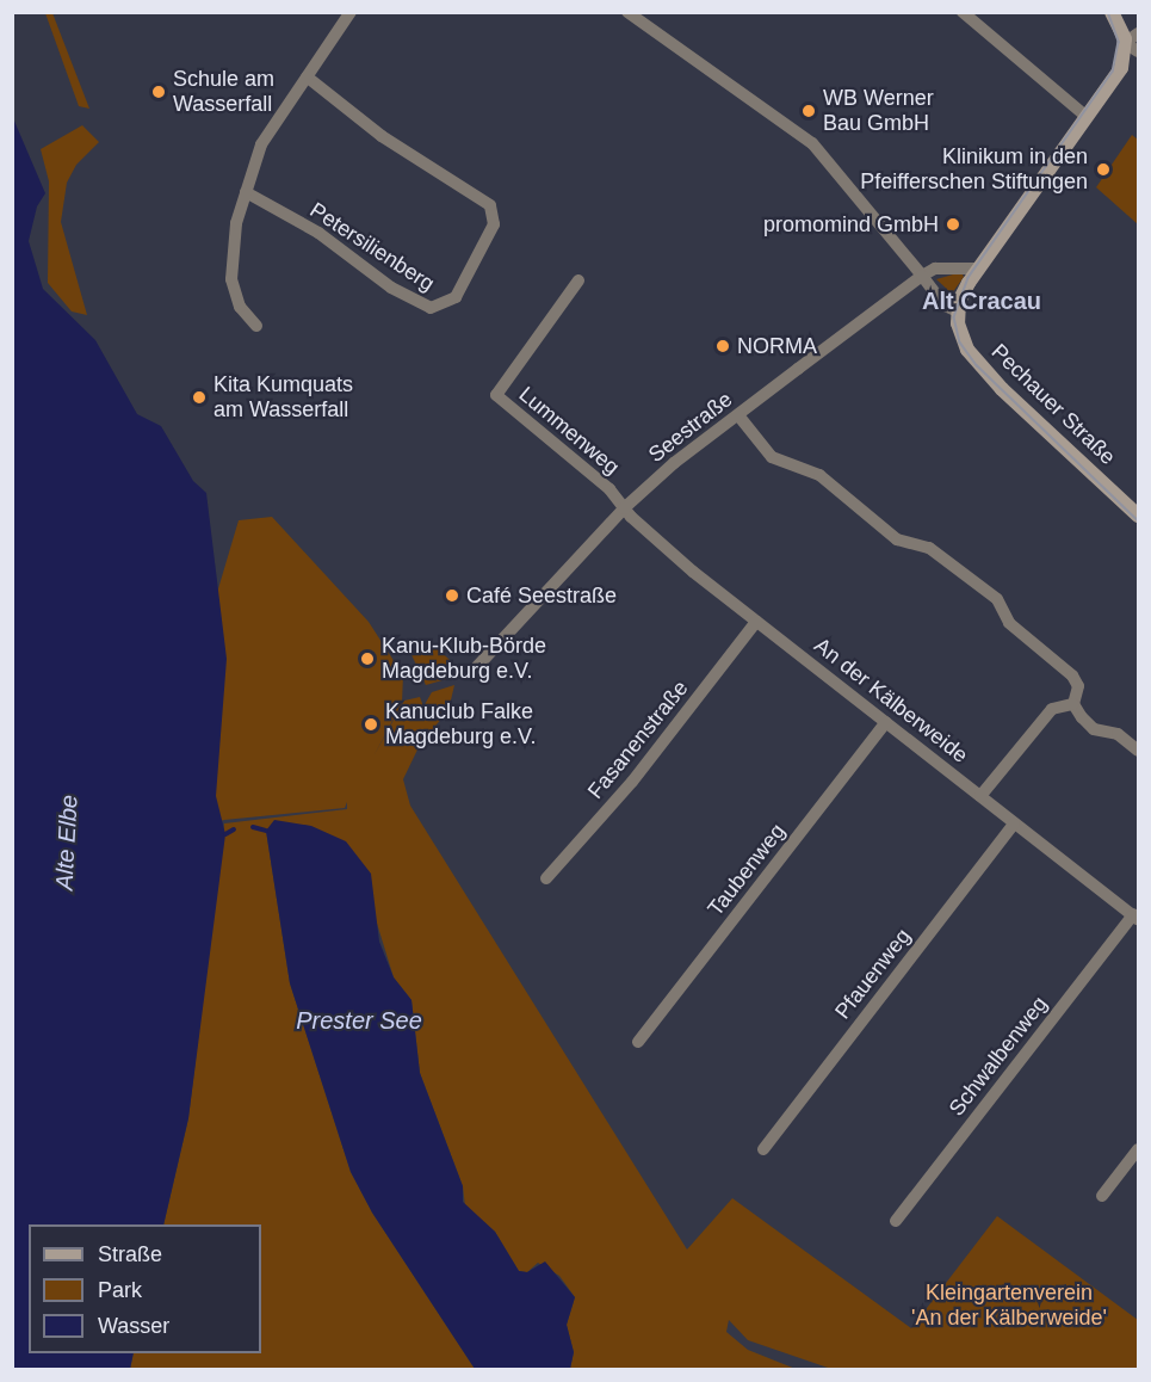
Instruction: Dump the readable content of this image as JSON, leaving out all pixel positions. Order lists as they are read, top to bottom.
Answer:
{
  "streets": {
    "main road": ["Pechauer Straße"],
    "street": [
      "Petersilienberg",
      "Seestraße",
      "Lummenweg",
      "An der Kälberweide",
      "Fasanenstraße",
      "Taubenweg",
      "Pfauenweg",
      "Schwalbenweg"
    ]
  },
  "crossings": [
    ["Seestraße", "Lummenweg"],
    ["Seestraße", "An der Kälberweide"],
    ["Lummenweg", "An der Kälberweide"],
    ["An der Kälberweide", "Fasanenstraße"],
    ["An der Kälberweide", "Taubenweg"],
    ["An der Kälberweide", "Pfauenweg"],
    ["An der Kälberweide", "Schwalbenweg"]
  ],
  "districts": ["Alt Cracau"],
  "water": ["Alte Elbe", "Prester See"],
  "parks": ["Kleingartenverein 'An der Kälberweide'"],
  "places": [
    "Schule am Wasserfall",
    "WB Werner Bau GmbH",
    "Klinikum in den Pfeifferschen Stiftungen",
    "promomind GmbH",
    "NORMA",
    "Kita Kumquats am Wasserfall",
    "Café Seestraße",
    "Kanu-Klub-Börde Magdeburg e.V.",
    "Kanuclub Falke Magdeburg e.V."
  ],
  "legend": ["Straße", "Park", "Wasser"]
}
